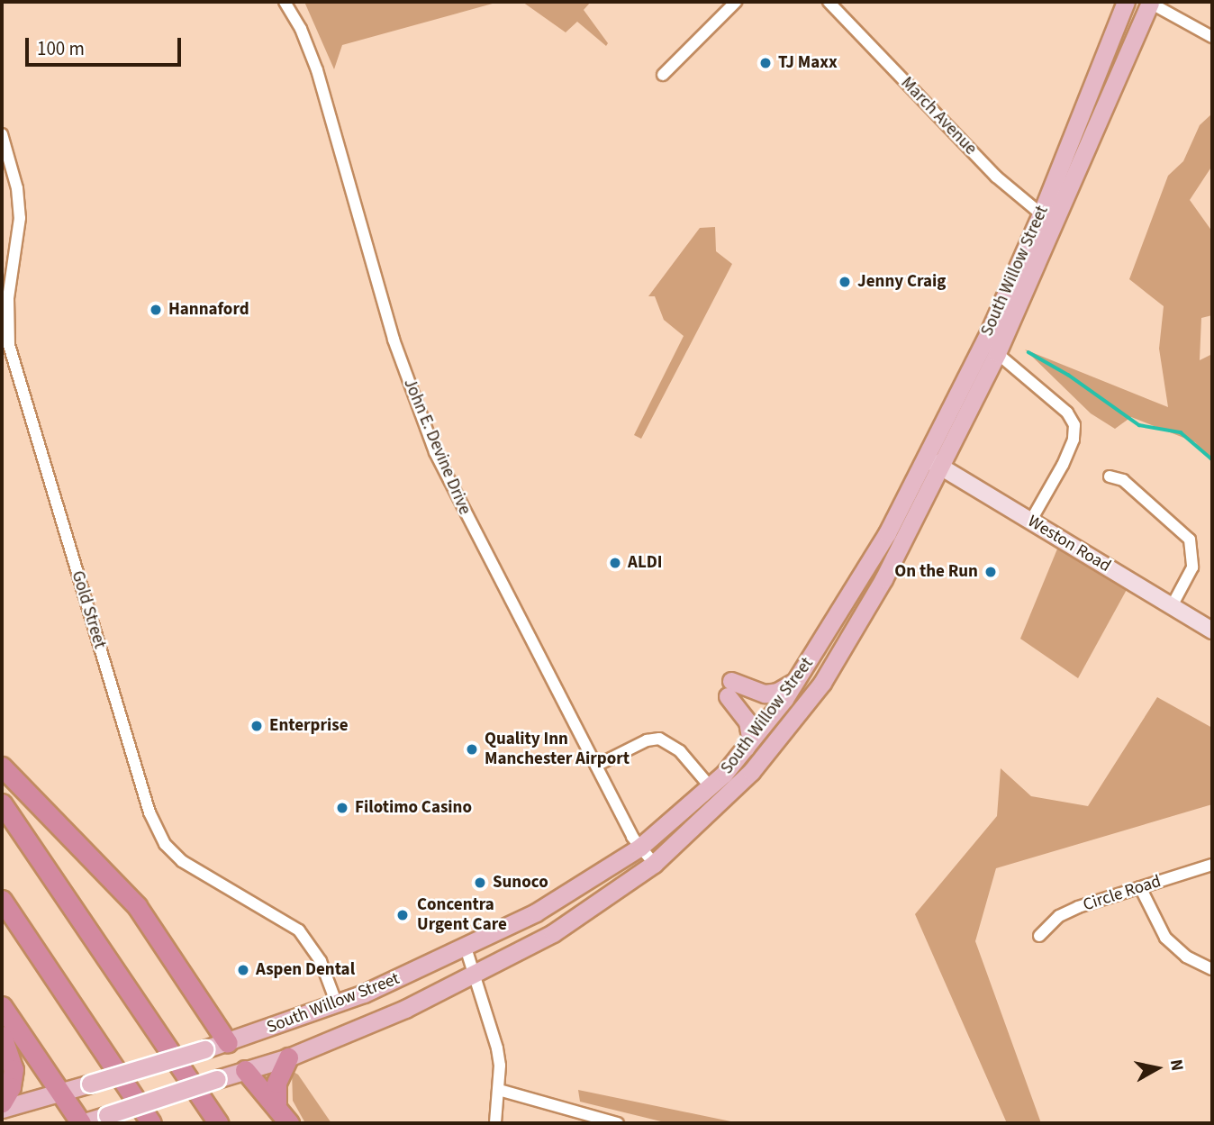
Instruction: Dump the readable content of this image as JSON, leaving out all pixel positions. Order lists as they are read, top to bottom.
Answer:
{
  "streets": {
    "main road": ["South Willow Street"],
    "street": [
      "March Avenue",
      "John E. Devine Drive",
      "Weston Road",
      "Gold Street",
      "Circle Road"
    ]
  },
  "crossings": [
    ["March Avenue", "South Willow Street"],
    ["South Willow Street", "John E. Devine Drive"],
    ["South Willow Street", "Weston Road"],
    ["South Willow Street", "Gold Street"]
  ],
  "places": [
    "TJ Maxx",
    "Jenny Craig",
    "Hannaford",
    "ALDI",
    "On the Run",
    "Enterprise",
    "Quality Inn Manchester Airport",
    "Filotimo Casino",
    "Sunoco",
    "Concentra Urgent Care",
    "Aspen Dental"
  ],
  "scale_bar": "100 m",
  "north": "right"
}
